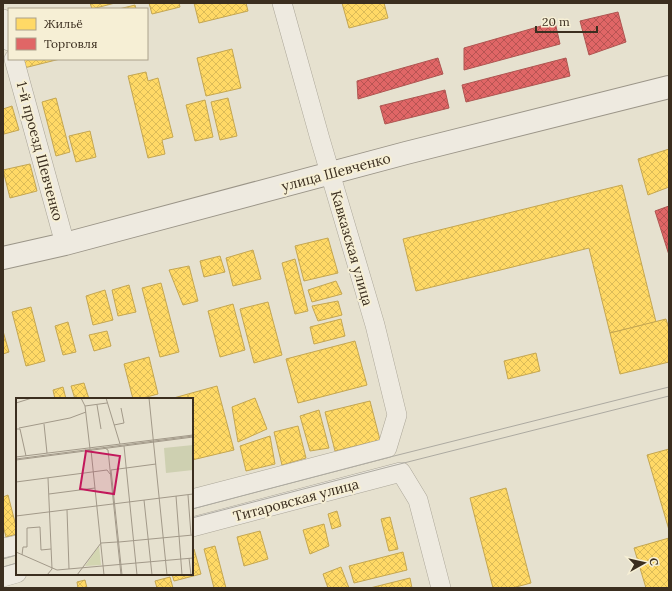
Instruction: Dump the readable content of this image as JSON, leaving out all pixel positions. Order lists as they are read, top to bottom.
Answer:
{
  "streets": {
    "street": [
      "1-й проезд Шевченко",
      "улица Шевченко",
      "Кавказская улица",
      "Титаровская улица"
    ]
  },
  "crossings": [
    ["1-й проезд Шевченко", "улица Шевченко"],
    ["улица Шевченко", "Кавказская улица"],
    ["Кавказская улица", "Титаровская улица"]
  ],
  "legend": ["Жильё", "Торговля"],
  "scale_bar": "20 m",
  "north": "right"
}
